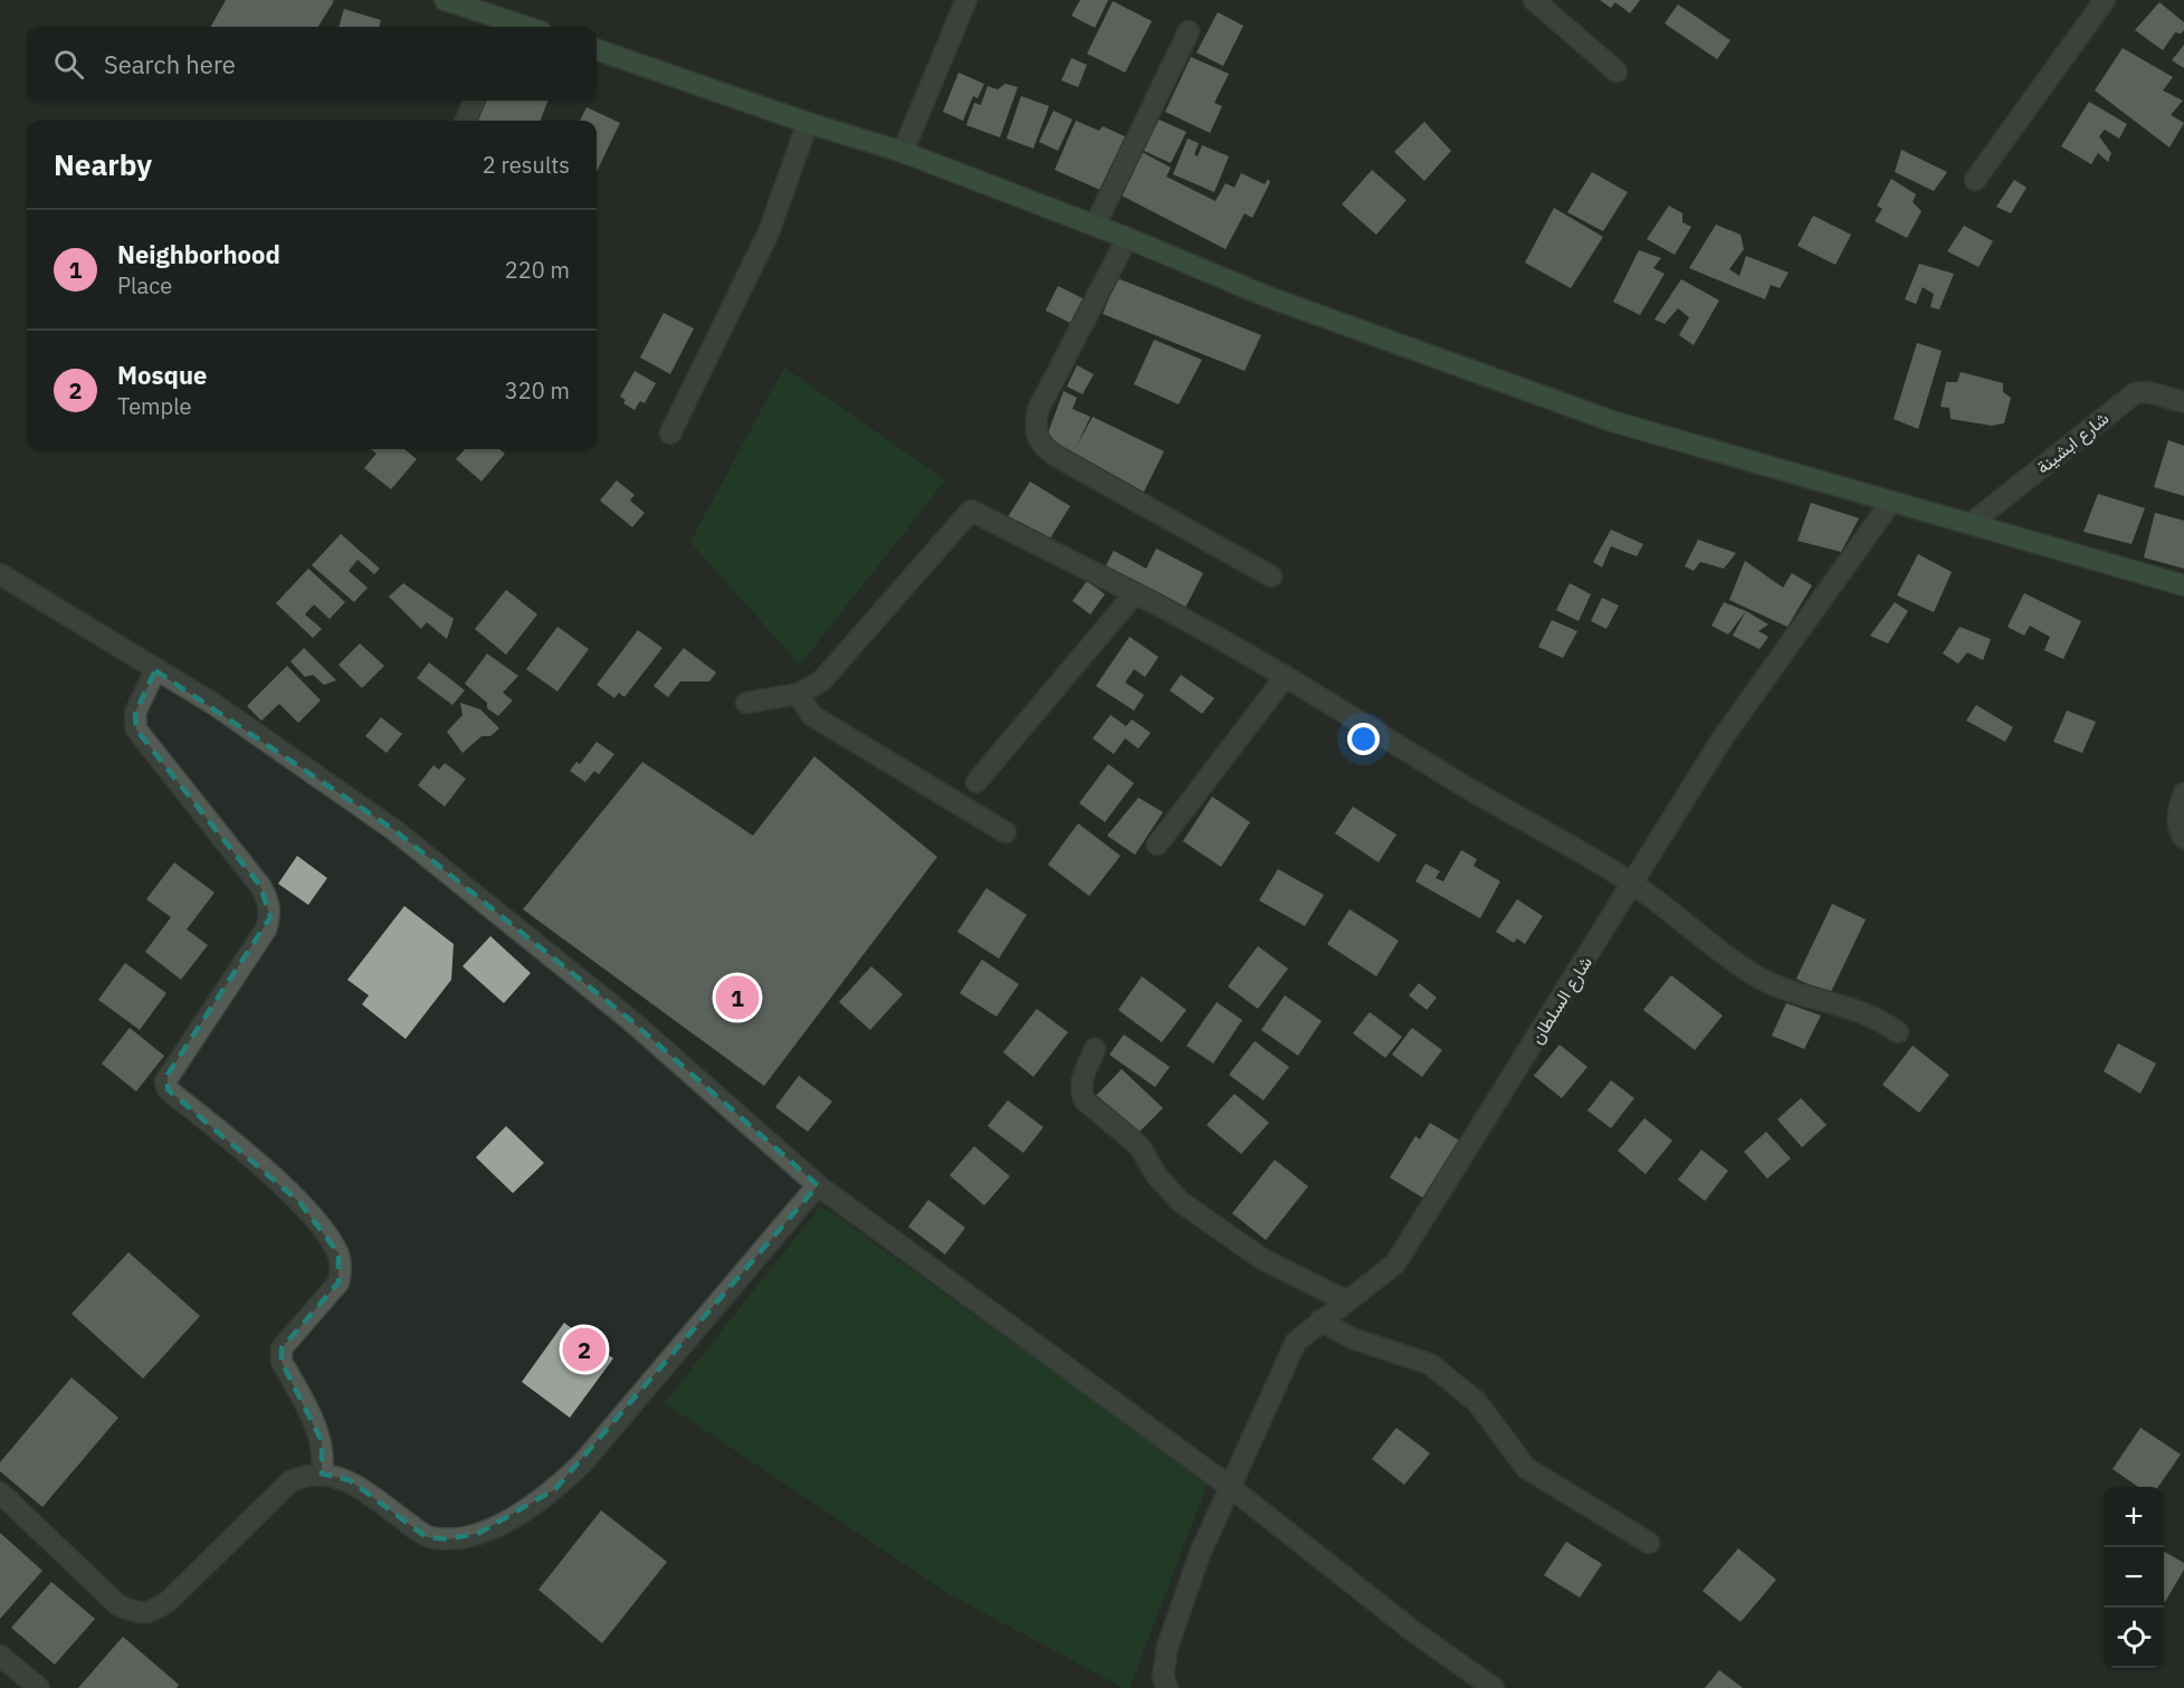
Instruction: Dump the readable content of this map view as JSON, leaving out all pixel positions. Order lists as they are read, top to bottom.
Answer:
{
  "streets": {
    "street": ["شارع ابشينة", "شارع السلطان"]
  },
  "page": {
    "search": "Search here",
    "heading": ["Nearby", "2 results"],
    "list": [
      {
        "mark": "1",
        "name": "Neighborhood",
        "note": "Place",
        "value": "220 m"
      },
      {
        "mark": "2",
        "name": "Mosque",
        "note": "Temple",
        "value": "320 m"
      }
    ],
    "pins": ["1", "2"],
    "map_buttons": ["+", "−"]
  }
}
